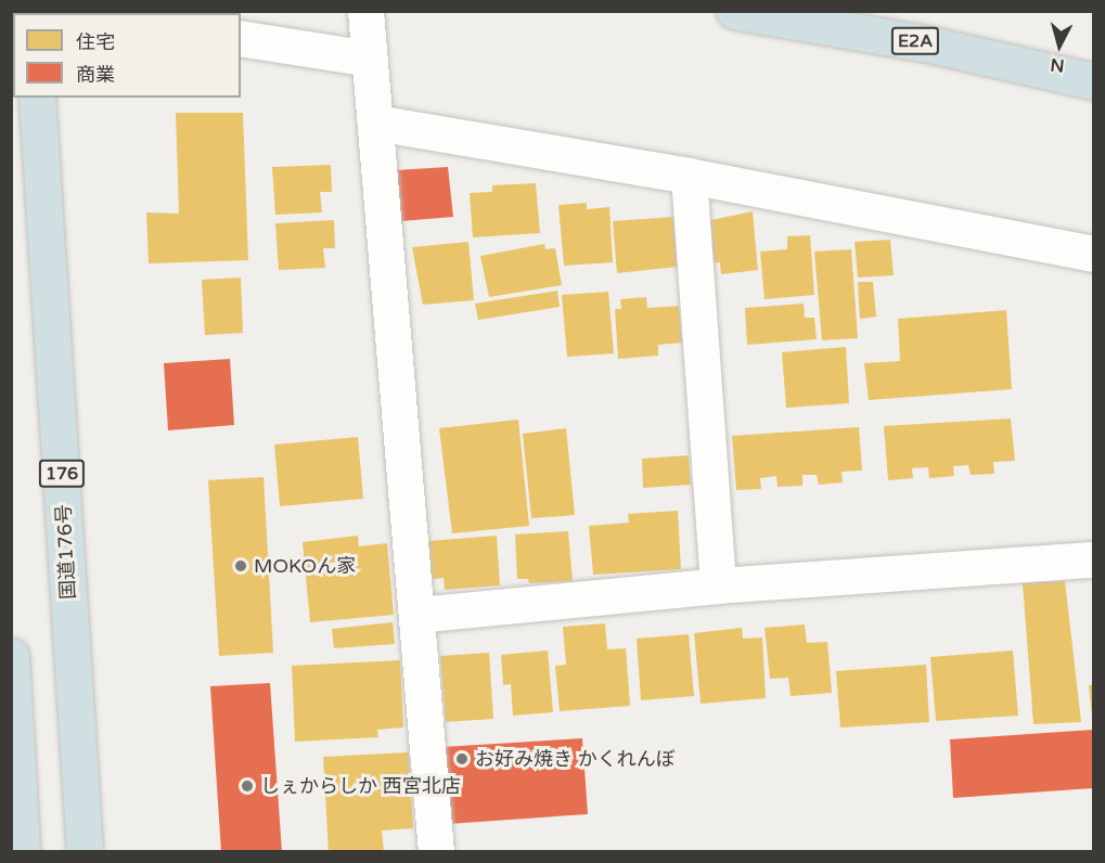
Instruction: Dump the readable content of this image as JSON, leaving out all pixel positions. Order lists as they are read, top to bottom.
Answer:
{
  "streets": {
    "highway": ["E2A", "176", "国道176号"]
  },
  "places": ["MOKOん家", "お好み焼き かくれんぼ", "しぇからしか 西宮北店"],
  "legend": ["住宅", "商業"],
  "north": "bottom"
}
